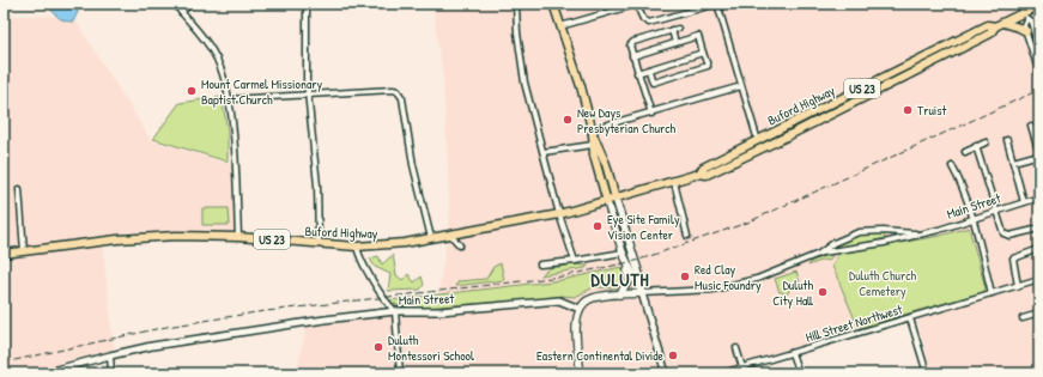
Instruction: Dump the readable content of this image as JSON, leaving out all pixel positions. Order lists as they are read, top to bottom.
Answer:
{
  "streets": {
    "main road": ["US 23", "Buford Highway"],
    "street": ["Main Street", "Hill Street Northwest"]
  },
  "districts": ["DULUTH"],
  "parks": ["Duluth Church Cemetery"],
  "places": [
    "Mount Carmel Missionary Baptist Church",
    "Truist",
    "New Days Presbyterian Church",
    "Eye Site Family Vision Center",
    "Red Clay Music Foundry",
    "Duluth City Hall",
    "Duluth Montessori School",
    "Eastern Continental Divide"
  ]
}
